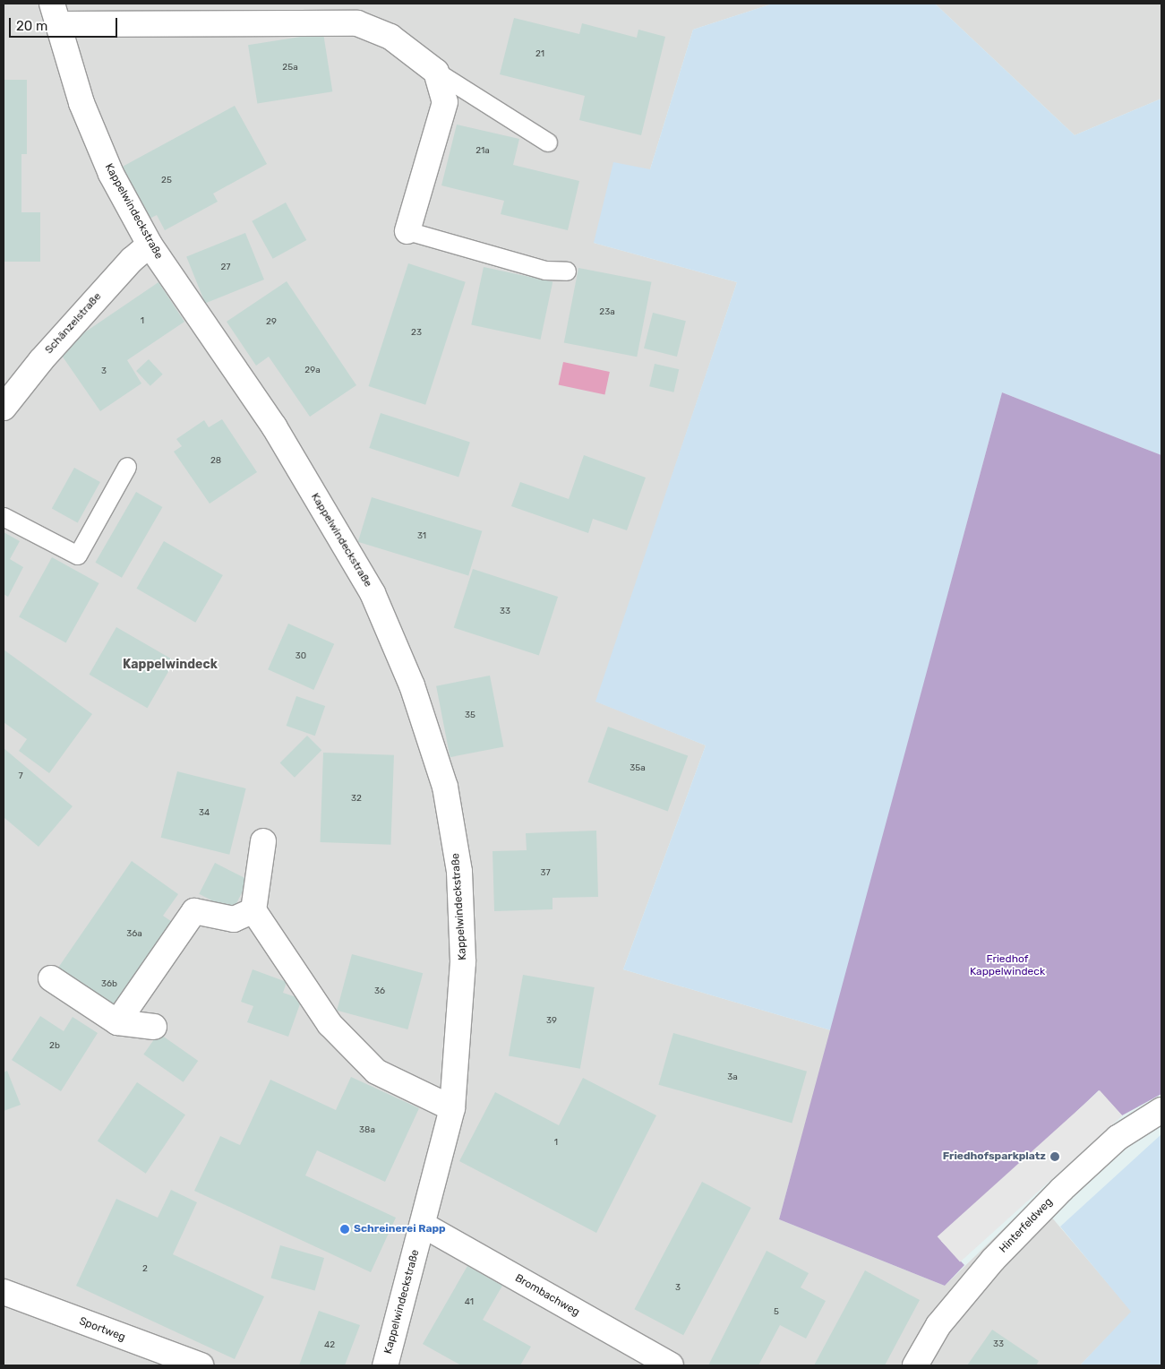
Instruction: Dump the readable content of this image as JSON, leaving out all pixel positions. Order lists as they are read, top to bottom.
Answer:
{
  "streets": {
    "street": [
      "Kappelwindeckstraße",
      "Schänzelstraße",
      "Hinterfeldweg",
      "Brombachweg",
      "Sportweg"
    ]
  },
  "crossings": [
    ["Kappelwindeckstraße", "Schänzelstraße"],
    ["Kappelwindeckstraße", "Brombachweg"]
  ],
  "districts": ["Kappelwindeck"],
  "parks": ["Friedhof Kappelwindeck"],
  "places": ["Friedhofsparkplatz", "Schreinerei Rapp"],
  "house_numbers": [
    "21",
    "25a",
    "21a",
    "25",
    "27",
    "23a",
    "1",
    "29",
    "23",
    "29a",
    "3",
    "28",
    "31",
    "33",
    "30",
    "35",
    "35a",
    "7",
    "32",
    "34",
    "37",
    "36a",
    "36b",
    "36",
    "39",
    "2b",
    "3a",
    "38a",
    "1",
    "2",
    "3",
    "41",
    "5",
    "33",
    "42"
  ],
  "scale_bar": "20 m"
}
